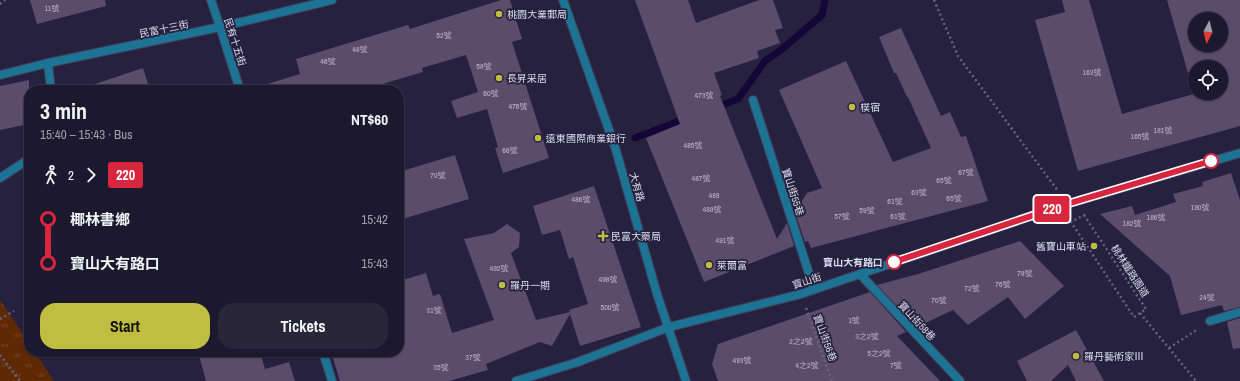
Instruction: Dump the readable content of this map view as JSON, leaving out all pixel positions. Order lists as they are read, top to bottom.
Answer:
{
  "streets": {
    "street": [
      "民富十三街",
      "民有十五街",
      "大有路",
      "寶山街55巷",
      "寶山街",
      "寶山街58巷"
    ],
    "path": ["桃林鐵路園道", "寶山街56巷"]
  },
  "crossings": [
    ["民富十三街", "民有十五街"],
    ["大有路", "寶山街"],
    ["寶山街55巷", "寶山街"],
    ["寶山街", "寶山街58巷"]
  ],
  "places": {
    "other": [
      "桃園大業郵局",
      "長昇采居",
      "樸宿",
      "遠東國際商業銀行",
      "舊寶山車站",
      "寶山大有路口",
      "萊爾富",
      "羅丹一期",
      "羅丹藝術家Ⅲ"
    ],
    "health": ["民富大藥局"]
  },
  "lines": ["bus line 220"],
  "house_numbers": [
    "11號",
    "52號",
    "48號",
    "46號",
    "58號",
    "163號",
    "60號",
    "473號",
    "476號",
    "181號",
    "165號",
    "485號",
    "66號",
    "67號",
    "70號",
    "487號",
    "65號",
    "63號",
    "489",
    "65號",
    "486號",
    "61號",
    "190號",
    "489號",
    "59號",
    "57號",
    "61號",
    "186號",
    "182號",
    "491號",
    "492號",
    "78號",
    "498號",
    "76號",
    "72號",
    "24號",
    "70號",
    "500號",
    "31號",
    "1號",
    "3之2號",
    "2之2號",
    "5之2號",
    "37號",
    "493號",
    "4之2號",
    "7號",
    "35號"
  ],
  "north": "bottom",
  "page": {
    "on_map": "220",
    "heading": ["3 min", "15:40 – 15:43 · Bus", "NT$60"],
    "legs": ["2", "220"],
    "list": [
      {
        "name": "椰林書鄉",
        "value": "15:42"
      },
      {
        "name": "寶山大有路口",
        "value": "15:43"
      }
    ],
    "buttons": ["Start", "Tickets"]
  }
}
